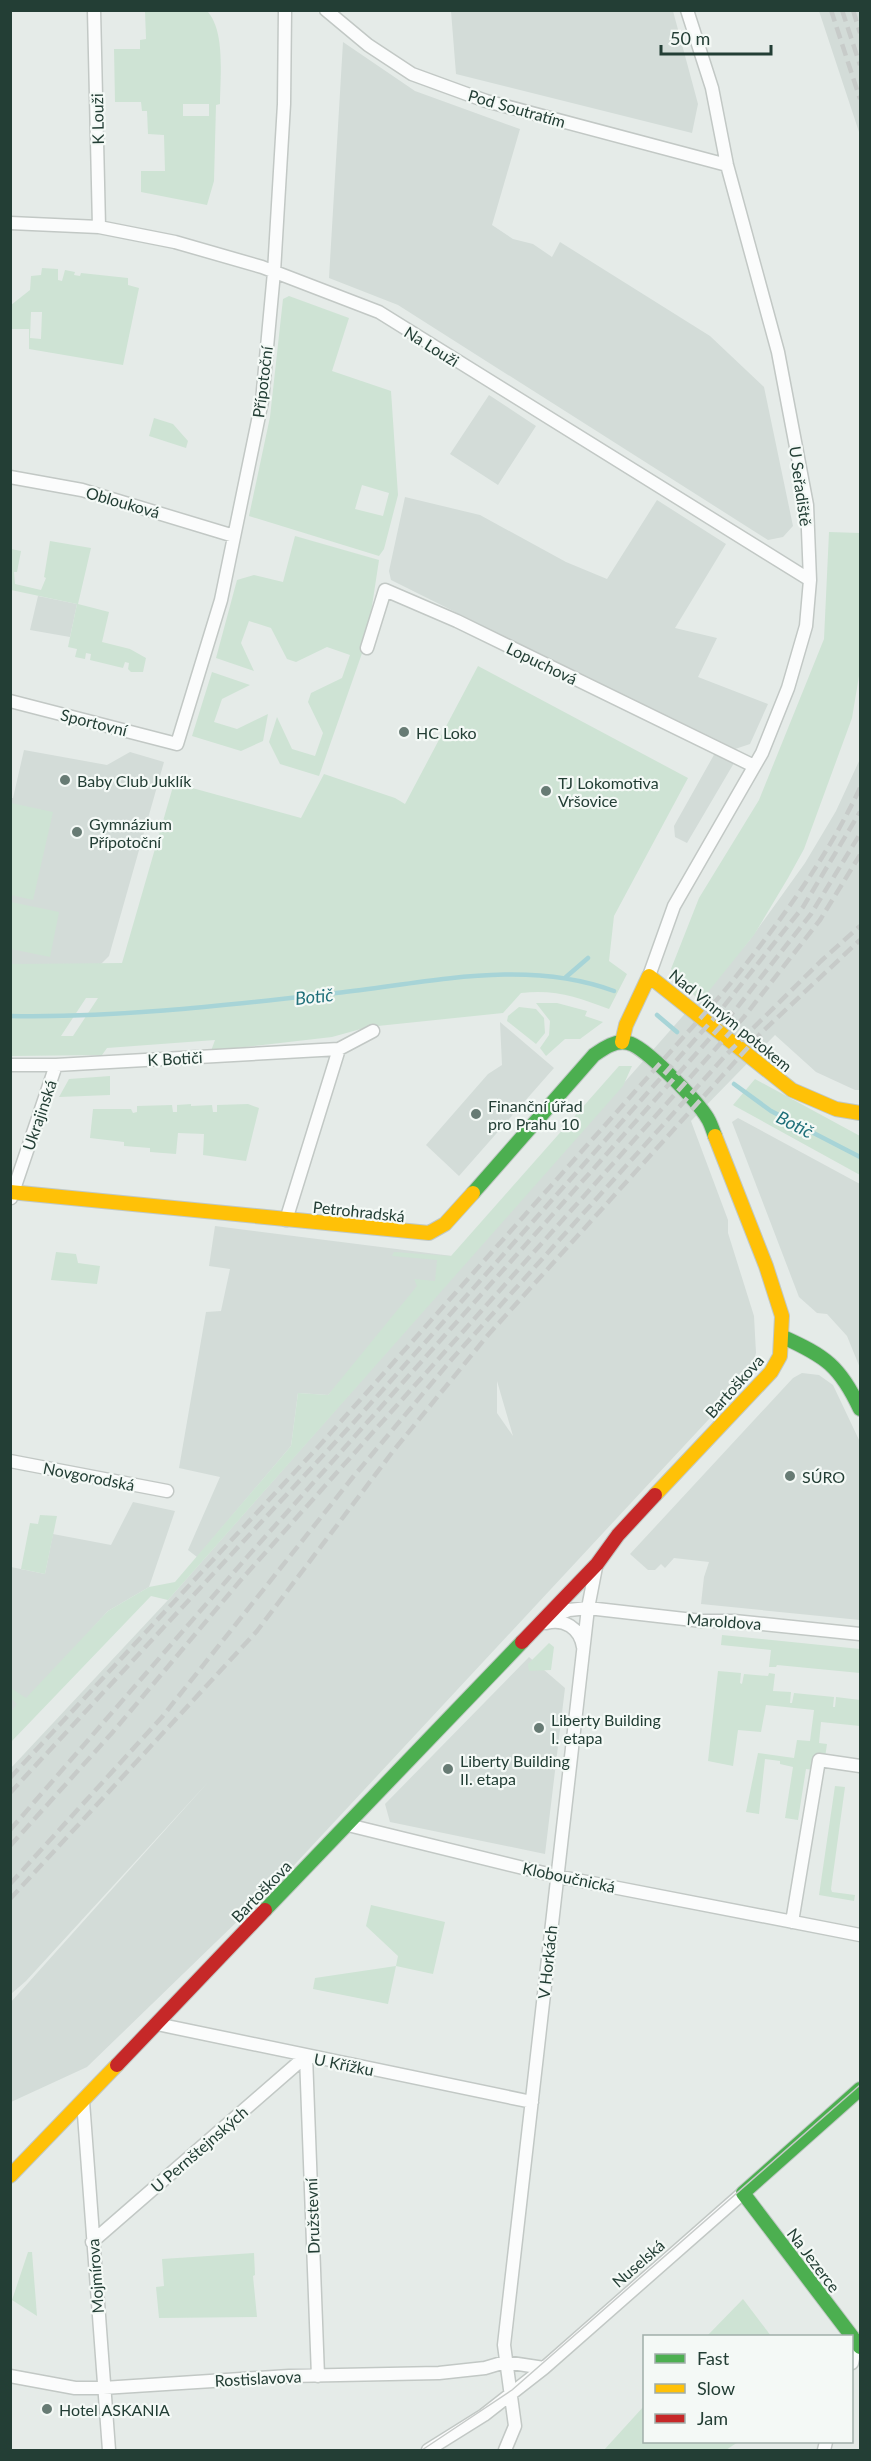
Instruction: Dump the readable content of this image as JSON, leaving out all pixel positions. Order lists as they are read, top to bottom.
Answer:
{
  "streets": {
    "street": [
      "Pod Soutratím",
      "K Louži",
      "Na Louži",
      "Přípotoční",
      "U Seřadiště",
      "Oblouková",
      "Lopuchová",
      "Sportovní",
      "Nad Vinným potokem",
      "K Botiči",
      "Ukrajinská",
      "Petrohradská",
      "Bartoškova",
      "Novgorodská",
      "Maroldova",
      "Kloboučnická",
      "V Horkách",
      "U Křížku",
      "U Pernštejnských",
      "Družstevní",
      "Na Jezerce",
      "Nuselská",
      "Mojmírova",
      "Rostislavova"
    ]
  },
  "crossings": [
    ["Pod Soutratím", "U Seřadiště"],
    ["K Louži", "Na Louži"],
    ["Na Louži", "Přípotoční"],
    ["Na Louži", "U Seřadiště"],
    ["Přípotoční", "Oblouková"],
    ["Přípotoční", "Sportovní"],
    ["U Seřadiště", "Lopuchová"],
    ["U Seřadiště", "Nad Vinným potokem"],
    ["Nad Vinným potokem", "Petrohradská"],
    ["Nad Vinným potokem", "Bartoškova"],
    ["K Botiči", "Ukrajinská"],
    ["Ukrajinská", "Petrohradská"],
    ["Petrohradská", "Bartoškova"],
    ["Bartoškova", "Maroldova"],
    ["Bartoškova", "Kloboučnická"],
    ["Bartoškova", "V Horkách"],
    ["Bartoškova", "U Křížku"],
    ["Bartoškova", "Mojmírova"],
    ["Maroldova", "V Horkách"],
    ["Kloboučnická", "V Horkách"],
    ["V Horkách", "U Křížku"],
    ["V Horkách", "Nuselská"],
    ["V Horkách", "Rostislavova"],
    ["U Křížku", "U Pernštejnských"],
    ["U Křížku", "Družstevní"],
    ["U Pernštejnských", "Družstevní"],
    ["U Pernštejnských", "Mojmírova"],
    ["Družstevní", "Rostislavova"],
    ["Na Jezerce", "Nuselská"],
    ["Mojmírova", "Rostislavova"]
  ],
  "water": ["Botič"],
  "places": [
    "HC Loko",
    "Baby Club Juklík",
    "TJ Lokomotiva Vršovice",
    "Gymnázium Přípotoční",
    "Finanční úřad pro Prahu 10",
    "SÚRO",
    "Liberty Building I. etapa",
    "Liberty Building II. etapa",
    "Hotel ASKANIA"
  ],
  "legend": ["Fast", "Slow", "Jam"],
  "scale_bar": "50 m"
}
